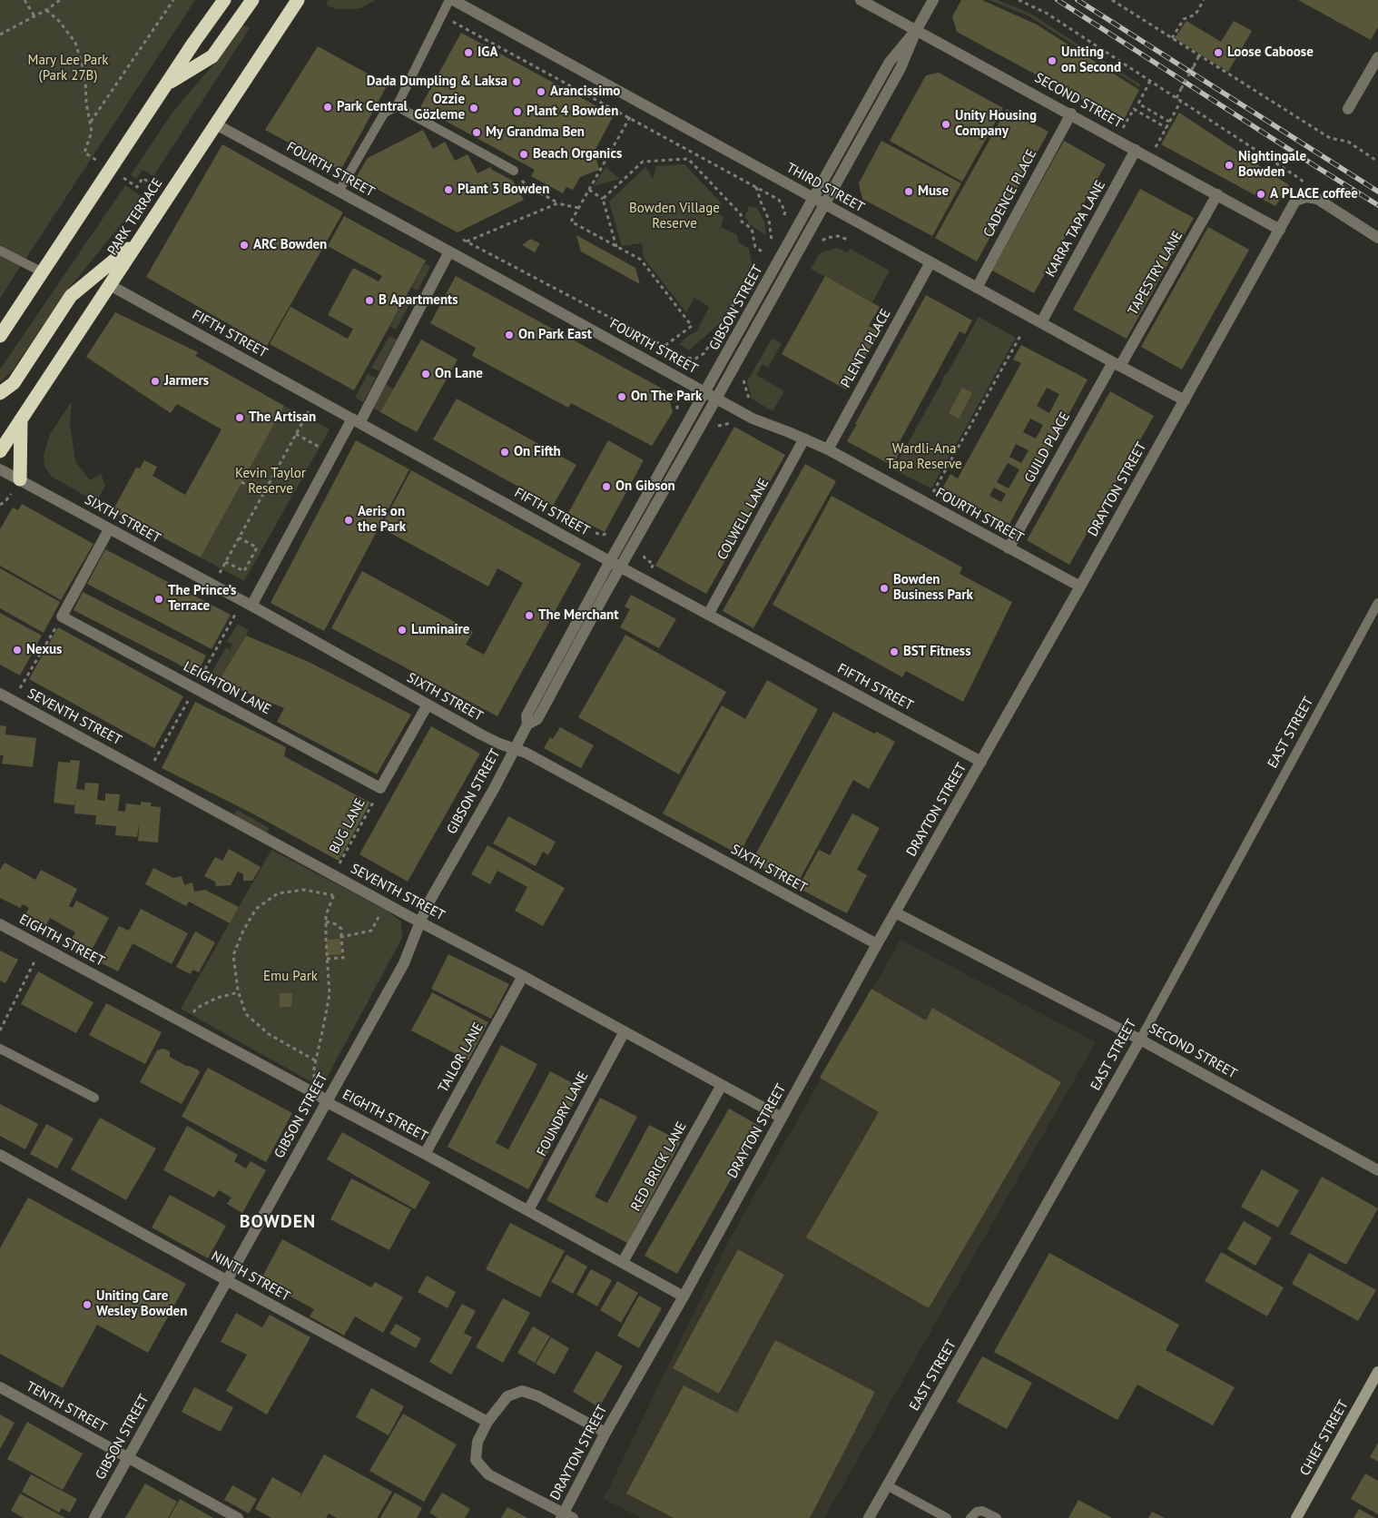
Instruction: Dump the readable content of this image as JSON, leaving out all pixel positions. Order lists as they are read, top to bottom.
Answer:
{
  "streets": {
    "highway": ["PARK TERRACE"],
    "street": [
      "SECOND STREET",
      "FOURTH STREET",
      "THIRD STREET",
      "CADENCE PLACE",
      "KARRA TAPA LANE",
      "TAPESTRY LANE",
      "GIBSON STREET",
      "FIFTH STREET",
      "PLENTY PLACE",
      "GUILD PLACE",
      "DRAYTON STREET",
      "SIXTH STREET",
      "COLWELL LANE",
      "LEIGHTON LANE",
      "SEVENTH STREET",
      "EAST STREET",
      "EIGHTH STREET",
      "TAILOR LANE",
      "FOUNDRY LANE",
      "RED BRICK LANE",
      "NINTH STREET",
      "TENTH STREET",
      "CHIEF STREET"
    ],
    "path": ["BUG LANE"]
  },
  "crossings": [
    ["SECOND STREET", "CADENCE PLACE"],
    ["SECOND STREET", "KARRA TAPA LANE"],
    ["SECOND STREET", "TAPESTRY LANE"],
    ["SECOND STREET", "GIBSON STREET"],
    ["SECOND STREET", "DRAYTON STREET"],
    ["SECOND STREET", "EAST STREET"],
    ["FOURTH STREET", "PARK TERRACE"],
    ["FOURTH STREET", "GIBSON STREET"],
    ["FOURTH STREET", "PLENTY PLACE"],
    ["FOURTH STREET", "GUILD PLACE"],
    ["FOURTH STREET", "DRAYTON STREET"],
    ["FOURTH STREET", "COLWELL LANE"],
    ["THIRD STREET", "CADENCE PLACE"],
    ["THIRD STREET", "KARRA TAPA LANE"],
    ["THIRD STREET", "TAPESTRY LANE"],
    ["THIRD STREET", "GIBSON STREET"],
    ["THIRD STREET", "PLENTY PLACE"],
    ["THIRD STREET", "GUILD PLACE"],
    ["THIRD STREET", "DRAYTON STREET"],
    ["PARK TERRACE", "FIFTH STREET"],
    ["TAPESTRY LANE", "GUILD PLACE"],
    ["GIBSON STREET", "FIFTH STREET"],
    ["GIBSON STREET", "SIXTH STREET"],
    ["GIBSON STREET", "SEVENTH STREET"],
    ["GIBSON STREET", "EIGHTH STREET"],
    ["GIBSON STREET", "NINTH STREET"],
    ["GIBSON STREET", "TENTH STREET"],
    ["FIFTH STREET", "DRAYTON STREET"],
    ["FIFTH STREET", "COLWELL LANE"],
    ["DRAYTON STREET", "SIXTH STREET"],
    ["DRAYTON STREET", "SEVENTH STREET"],
    ["DRAYTON STREET", "EIGHTH STREET"],
    ["LEIGHTON LANE", "BUG LANE"],
    ["SEVENTH STREET", "BUG LANE"],
    ["SEVENTH STREET", "TAILOR LANE"],
    ["SEVENTH STREET", "FOUNDRY LANE"],
    ["SEVENTH STREET", "RED BRICK LANE"],
    ["BUG LANE", "EIGHTH STREET"],
    ["EIGHTH STREET", "TAILOR LANE"],
    ["EIGHTH STREET", "FOUNDRY LANE"],
    ["EIGHTH STREET", "RED BRICK LANE"]
  ],
  "districts": ["BOWDEN"],
  "parks": [
    "Mary Lee Park (Park 27B)",
    "Bowden Village Reserve",
    "Wardli-Ana Tapa Reserve",
    "Kevin Taylor Reserve",
    "Emu Park"
  ],
  "places": [
    "IGA",
    "Loose Caboose",
    "Uniting on Second",
    "Dada Dumpling & Laksa",
    "Arancissimo",
    "Park Central",
    "Ozzie Gözleme",
    "Plant 4 Bowden",
    "Unity Housing Company",
    "My Grandma Ben",
    "Beach Organics",
    "Nightingale Bowden",
    "Plant 3 Bowden",
    "Muse",
    "A PLACE coffee",
    "ARC Bowden",
    "B Apartments",
    "On Park East",
    "On Lane",
    "Jarmers",
    "On The Park",
    "The Artisan",
    "On Fifth",
    "On Gibson",
    "Aeris on the Park",
    "Bowden Business Park",
    "The Prince’s Terrace",
    "The Merchant",
    "Luminaire",
    "Nexus",
    "BST Fitness",
    "Uniting Care Wesley Bowden"
  ]
}
